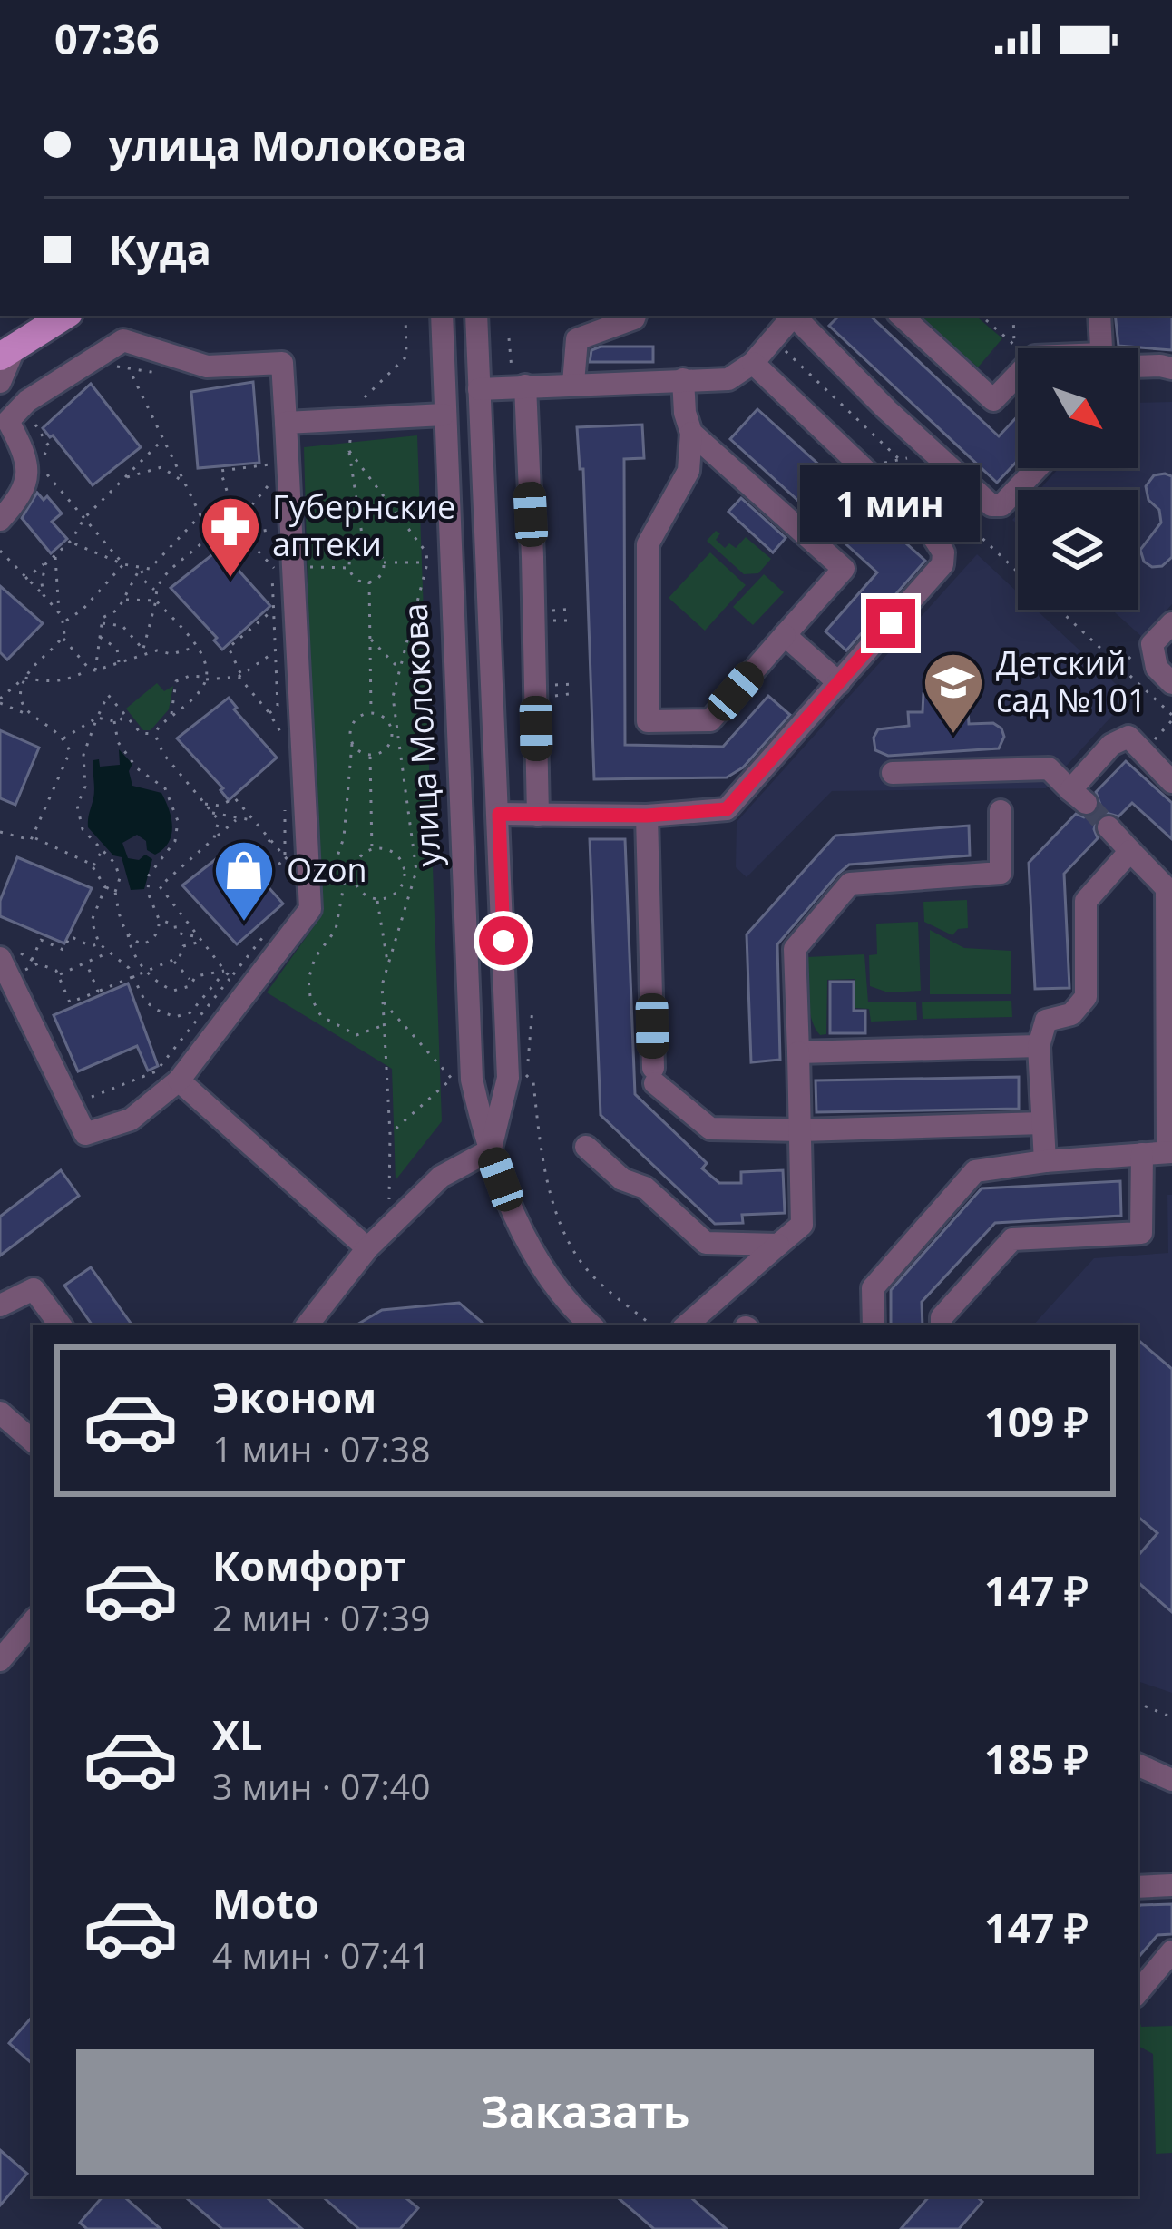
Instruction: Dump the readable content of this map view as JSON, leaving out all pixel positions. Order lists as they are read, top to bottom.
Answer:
{
  "streets": {
    "street": ["улица Молокова"]
  },
  "places": {
    "pharmacy": ["Губернские аптеки"],
    "school or university": ["Детский сад №101"],
    "shop": ["Ozon"]
  },
  "north": "bottom right",
  "page": {
    "status": "07:36",
    "banner": ["улица Молокова", "Куда"],
    "bubble": "1 мин",
    "list": [
      {
        "name": "Эконом",
        "note": "1 мин · 07:38",
        "value": "109 ₽"
      },
      {
        "name": "Комфорт",
        "note": "2 мин · 07:39",
        "value": "147 ₽"
      },
      {
        "name": "XL",
        "note": "3 мин · 07:40",
        "value": "185 ₽"
      },
      {
        "name": "Moto",
        "note": "4 мин · 07:41",
        "value": "147 ₽"
      }
    ],
    "buttons": "Заказать"
  }
}
